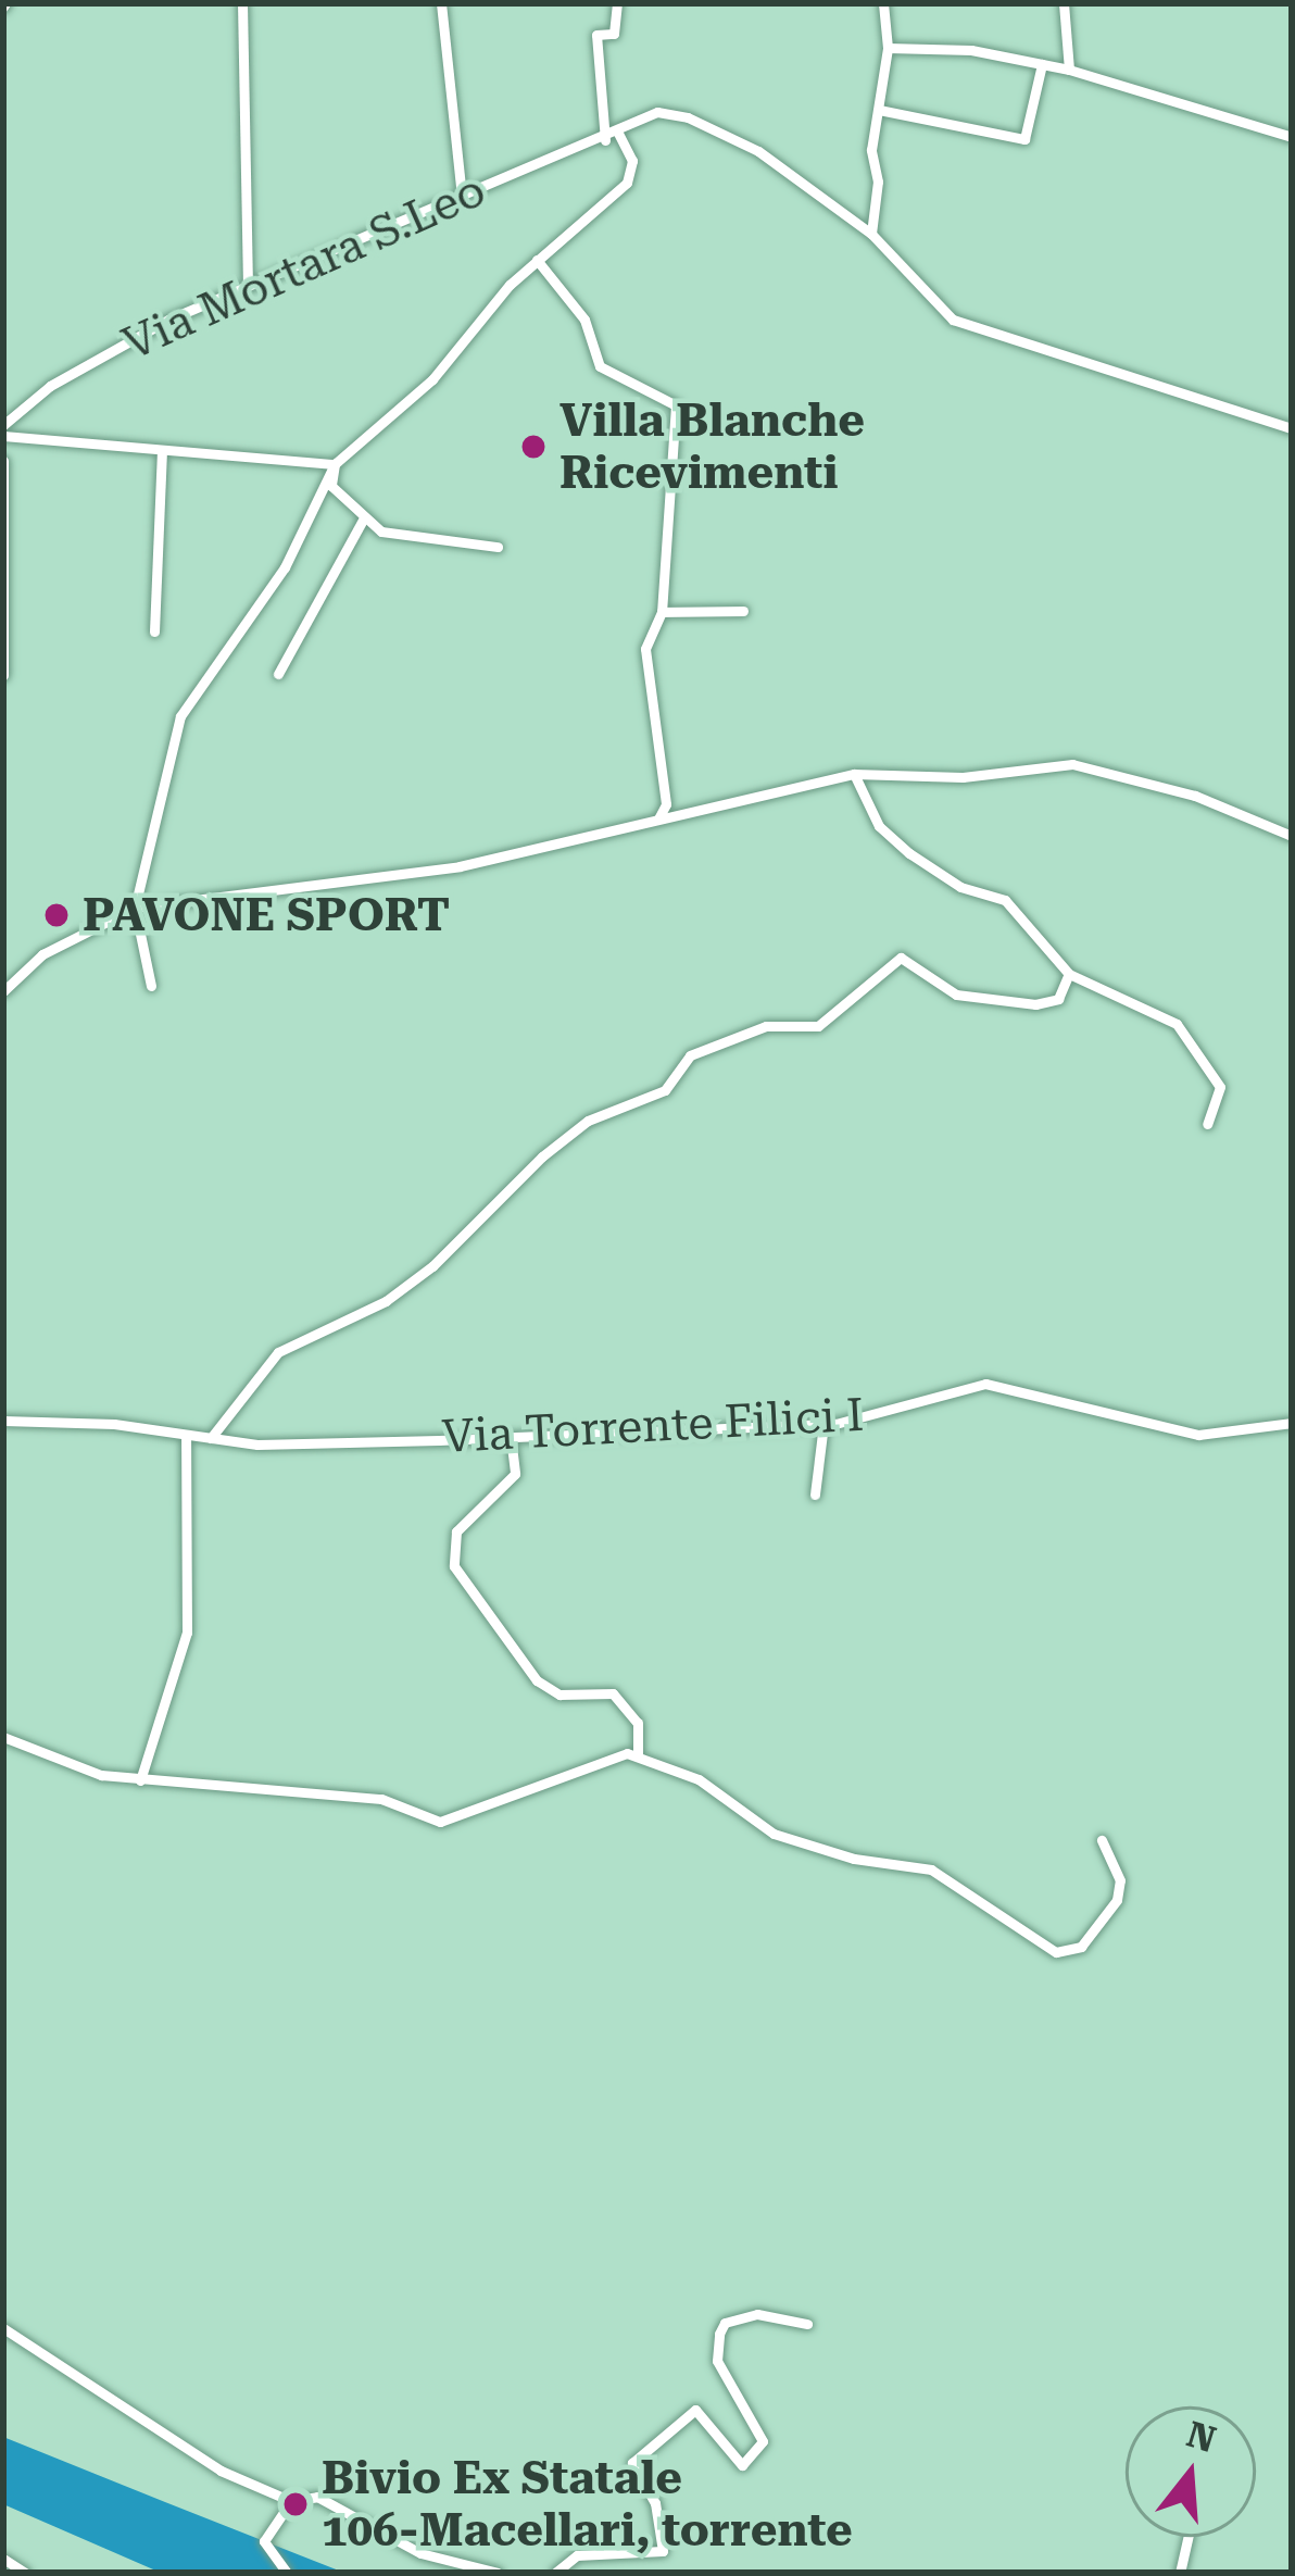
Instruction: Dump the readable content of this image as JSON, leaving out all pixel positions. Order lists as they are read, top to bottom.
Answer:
{
  "streets": {
    "street": ["Via Mortara S.Leo", "Via Torrente Filici I"]
  },
  "places": ["Villa Blanche Ricevimenti", "PAVONE SPORT", "Bivio Ex Statale 106-Macellari, torrente"],
  "north": "top"
}
